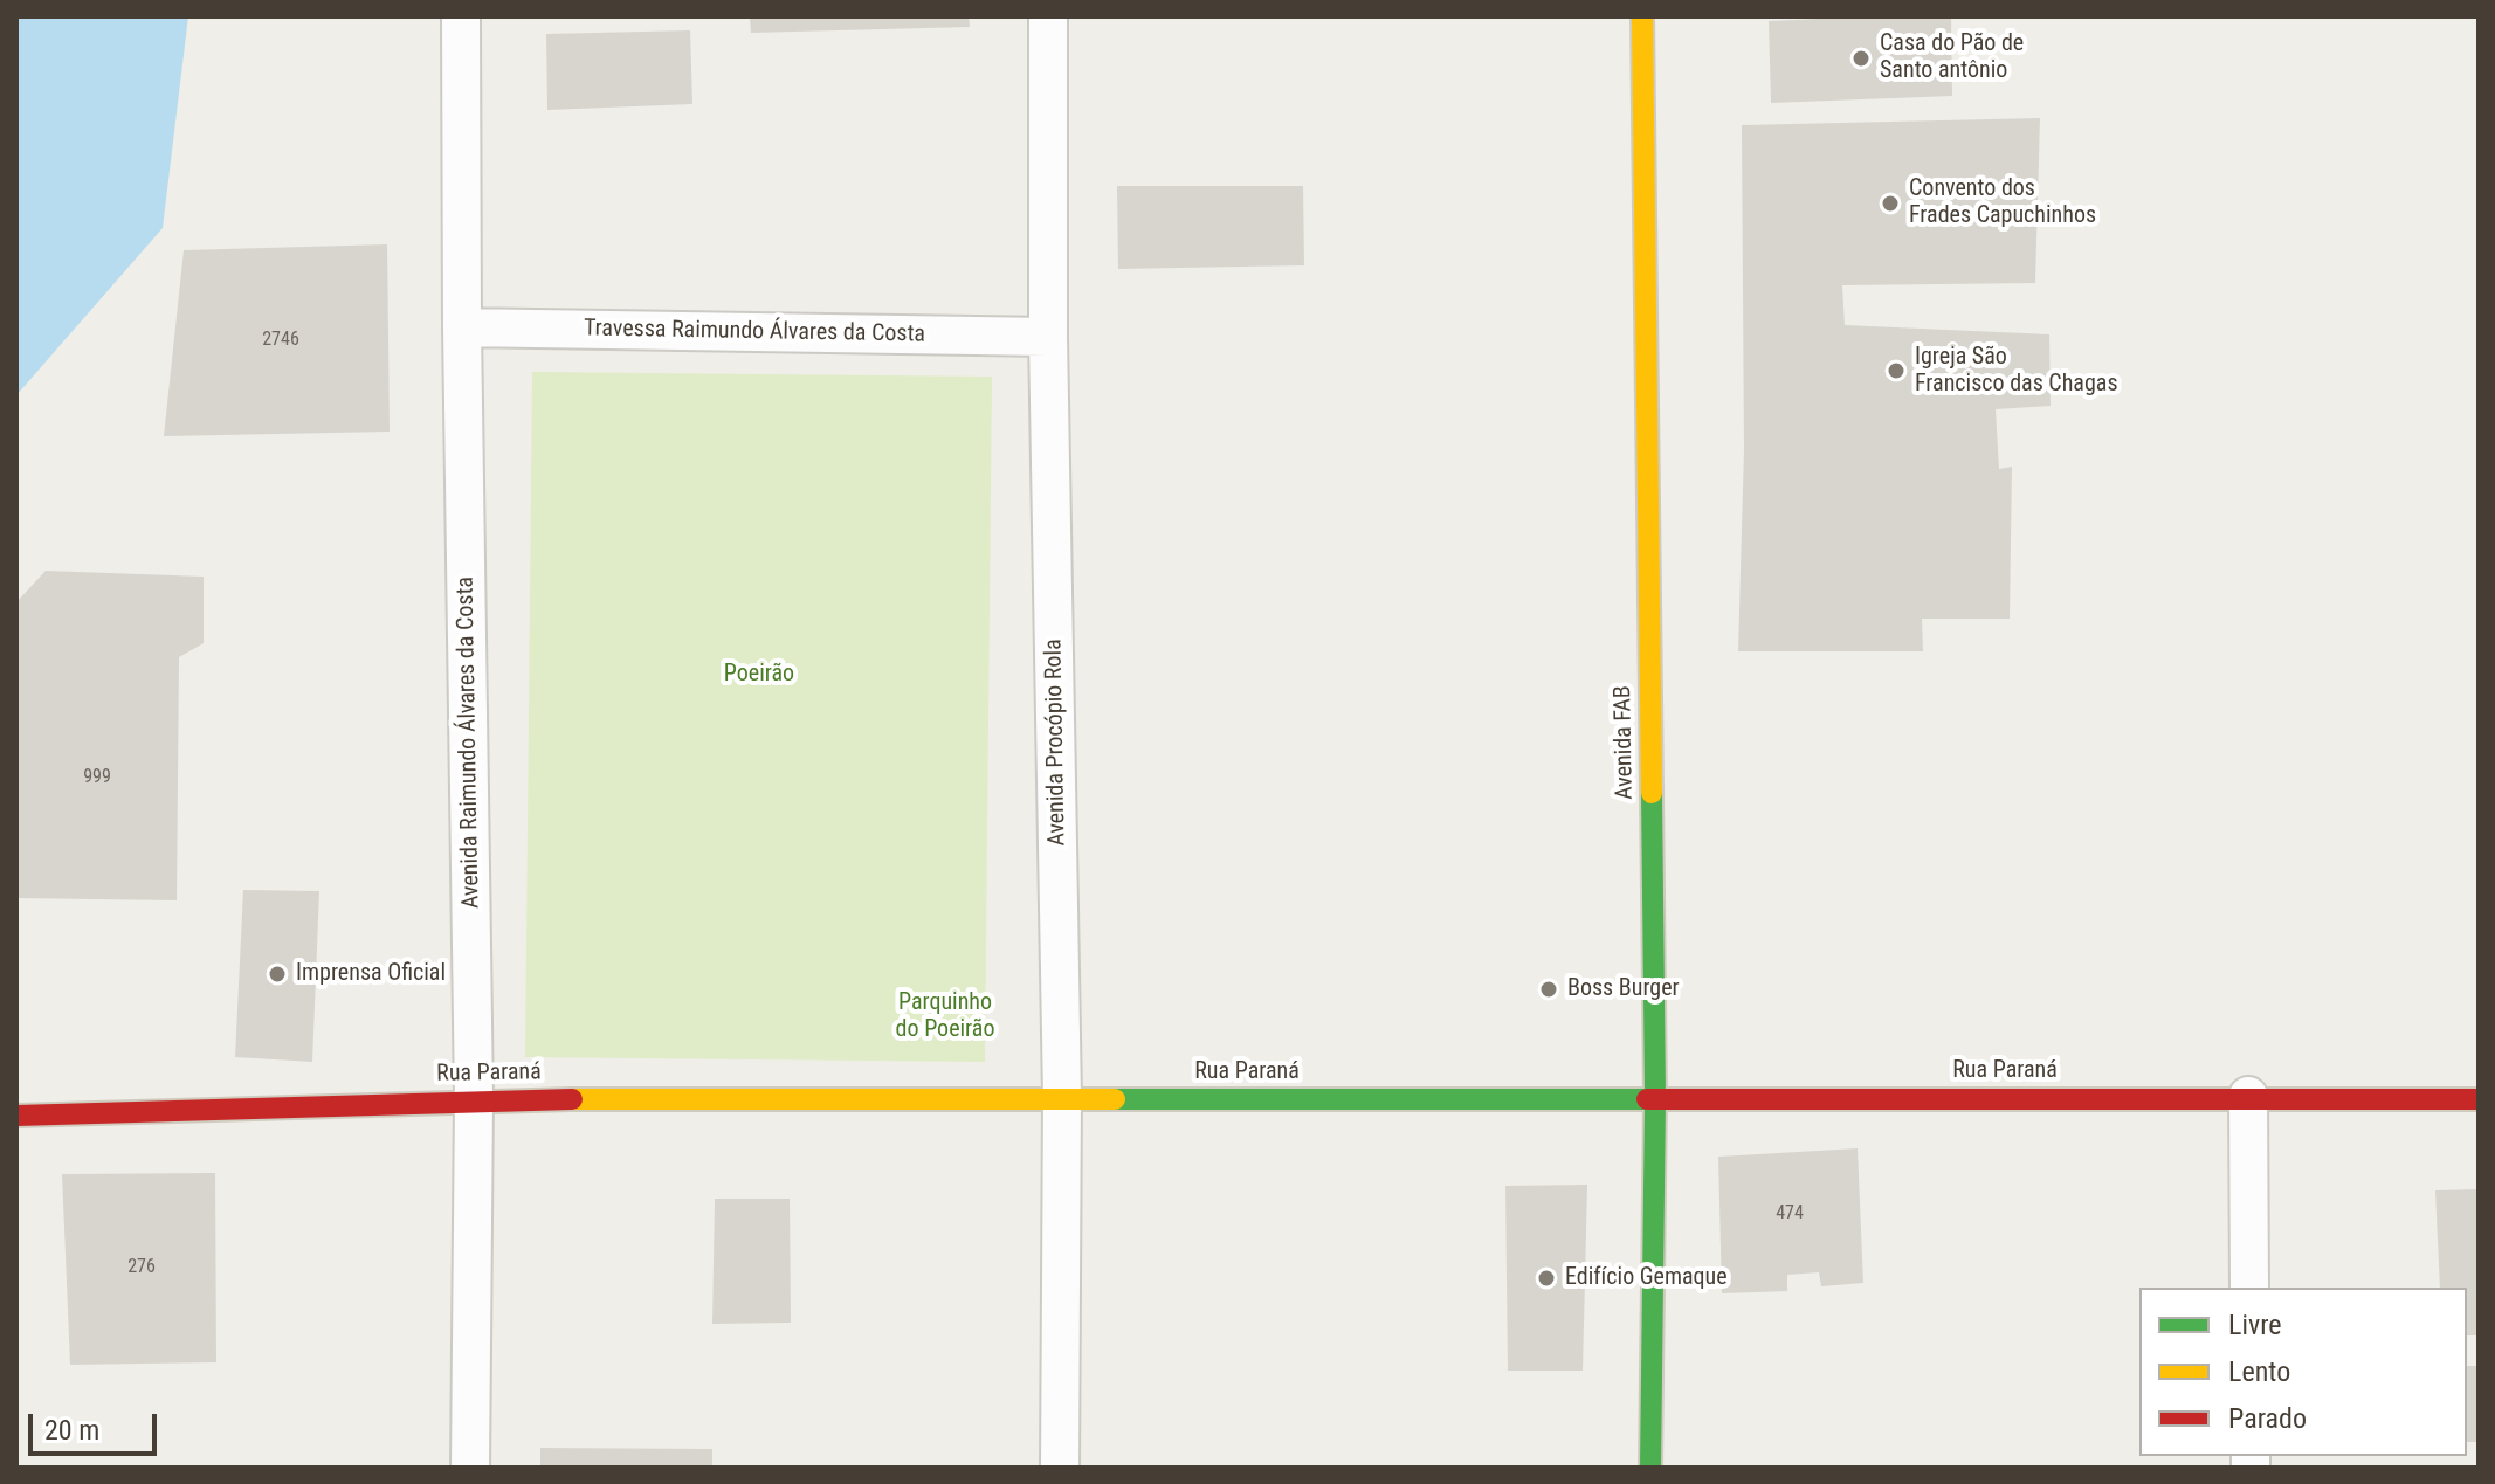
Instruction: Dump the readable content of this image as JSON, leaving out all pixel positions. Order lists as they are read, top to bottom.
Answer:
{
  "streets": {
    "street": [
      "Travessa Raimundo Álvares da Costa",
      "Avenida Raimundo Álvares da Costa",
      "Avenida Procópio Rola",
      "Avenida FAB",
      "Rua Paraná"
    ]
  },
  "crossings": [
    ["Travessa Raimundo Álvares da Costa", "Avenida Raimundo Álvares da Costa"],
    ["Travessa Raimundo Álvares da Costa", "Avenida Procópio Rola"],
    ["Avenida Raimundo Álvares da Costa", "Rua Paraná"],
    ["Avenida Procópio Rola", "Rua Paraná"],
    ["Avenida FAB", "Rua Paraná"]
  ],
  "parks": ["Poeirão", "Parquinho do Poeirão"],
  "places": [
    "Casa do Pão de Santo antônio",
    "Convento dos Frades Capuchinhos",
    "Igreja São Francisco das Chagas",
    "Imprensa Oficial",
    "Boss Burger",
    "Edifício Gemaque"
  ],
  "house_numbers": [
    "2746",
    "999",
    "474",
    "276"
  ],
  "legend": ["Livre", "Lento", "Parado"],
  "scale_bar": "20 m"
}
